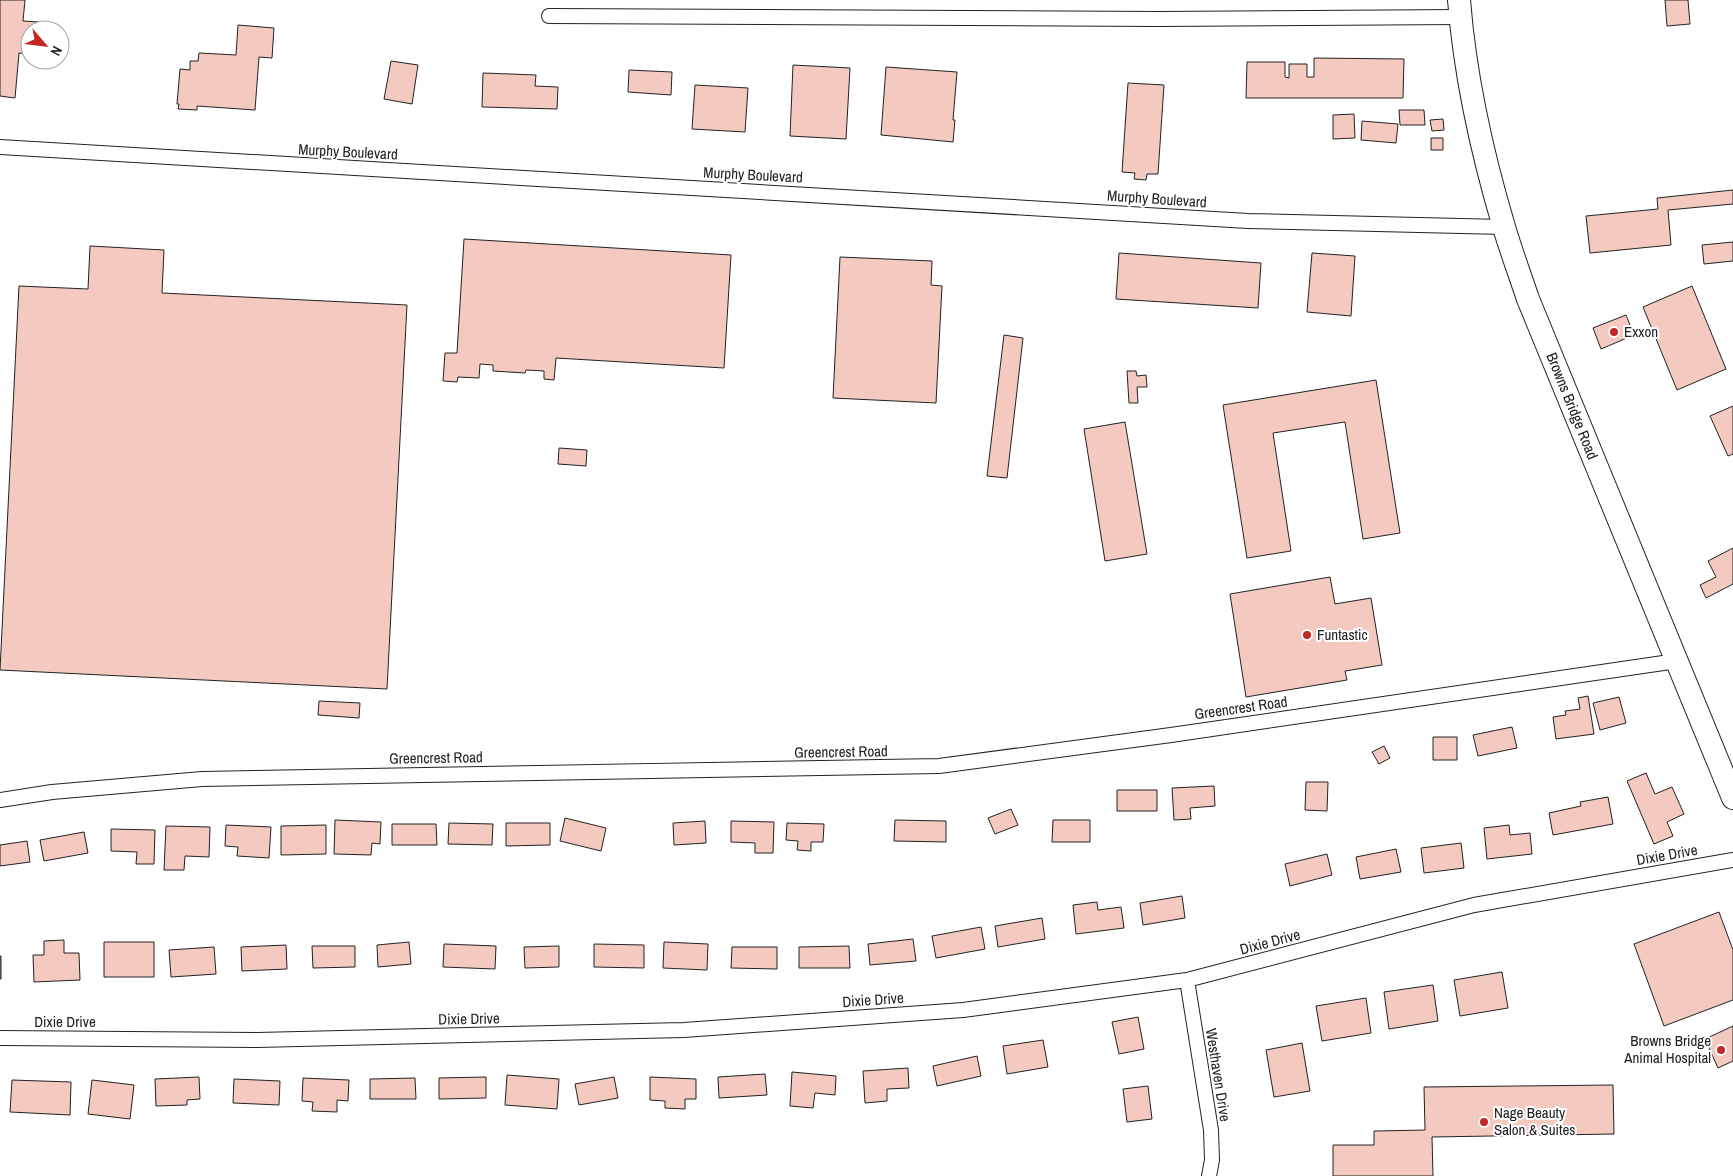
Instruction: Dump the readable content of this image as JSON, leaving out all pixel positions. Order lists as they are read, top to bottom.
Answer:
{
  "streets": {
    "main road": ["Browns Bridge Road"],
    "street": [
      "Murphy Boulevard",
      "Greencrest Road",
      "Dixie Drive",
      "Westhaven Drive"
    ]
  },
  "crossings": [
    ["Murphy Boulevard", "Browns Bridge Road"],
    ["Browns Bridge Road", "Greencrest Road"],
    ["Dixie Drive", "Westhaven Drive"]
  ],
  "places": [
    "Exxon",
    "Funtastic",
    "Browns Bridge Animal Hospital",
    "Nage Beauty Salon & Suites"
  ],
  "north": "bottom right"
}
